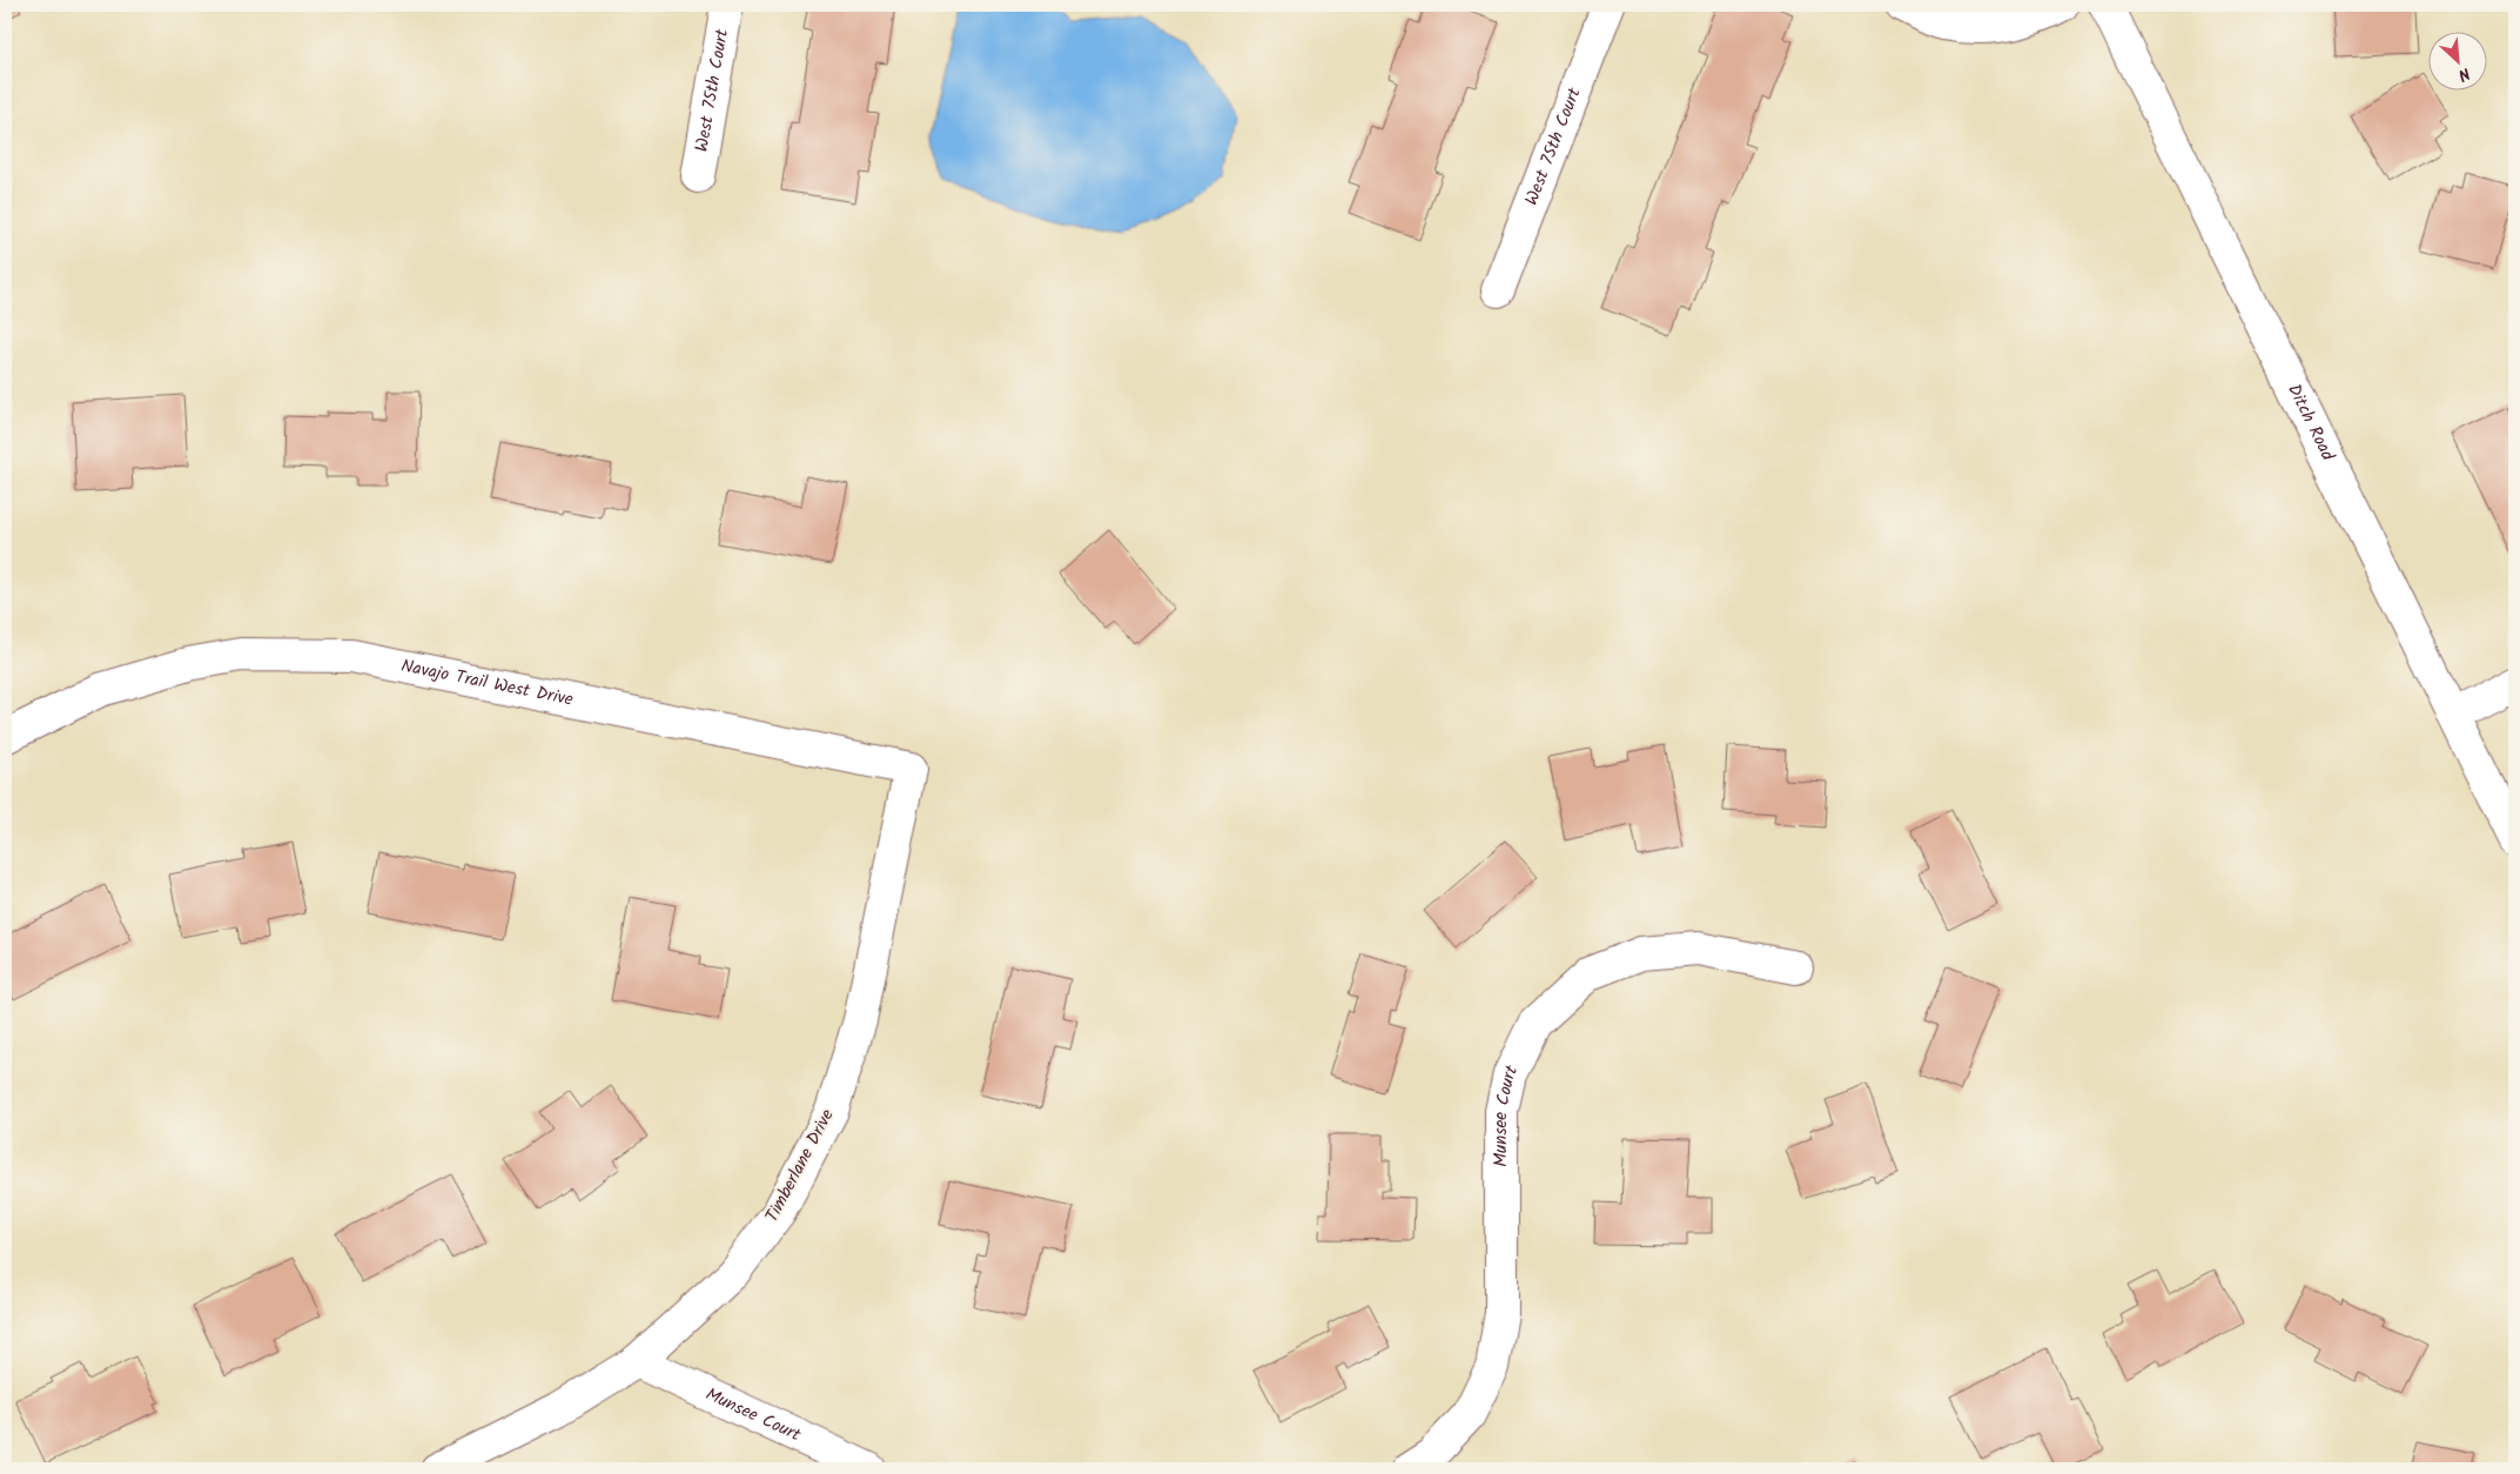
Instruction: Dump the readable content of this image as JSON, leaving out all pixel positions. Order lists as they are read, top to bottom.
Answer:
{
  "streets": {
    "street": [
      "West 75th Court",
      "Ditch Road",
      "Navajo Trail West Drive",
      "Munsee Court",
      "Timberlane Drive"
    ]
  },
  "crossings": [
    ["Navajo Trail West Drive", "Timberlane Drive"],
    ["Munsee Court", "Timberlane Drive"]
  ],
  "north": "bottom right"
}
